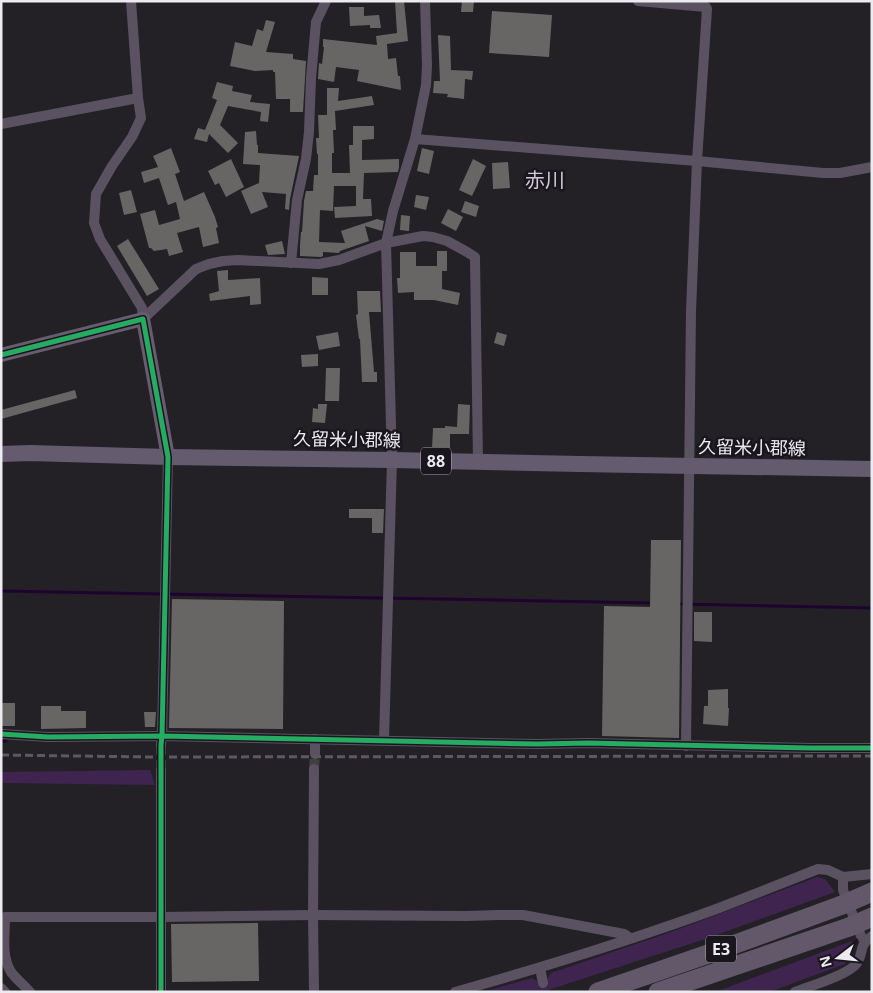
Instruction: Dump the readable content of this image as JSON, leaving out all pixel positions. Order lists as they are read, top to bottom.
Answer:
{
  "streets": {
    "highway": ["E3"],
    "main road": ["久留米小郡線", "88"]
  },
  "districts": ["赤川"],
  "north": "left"
}
